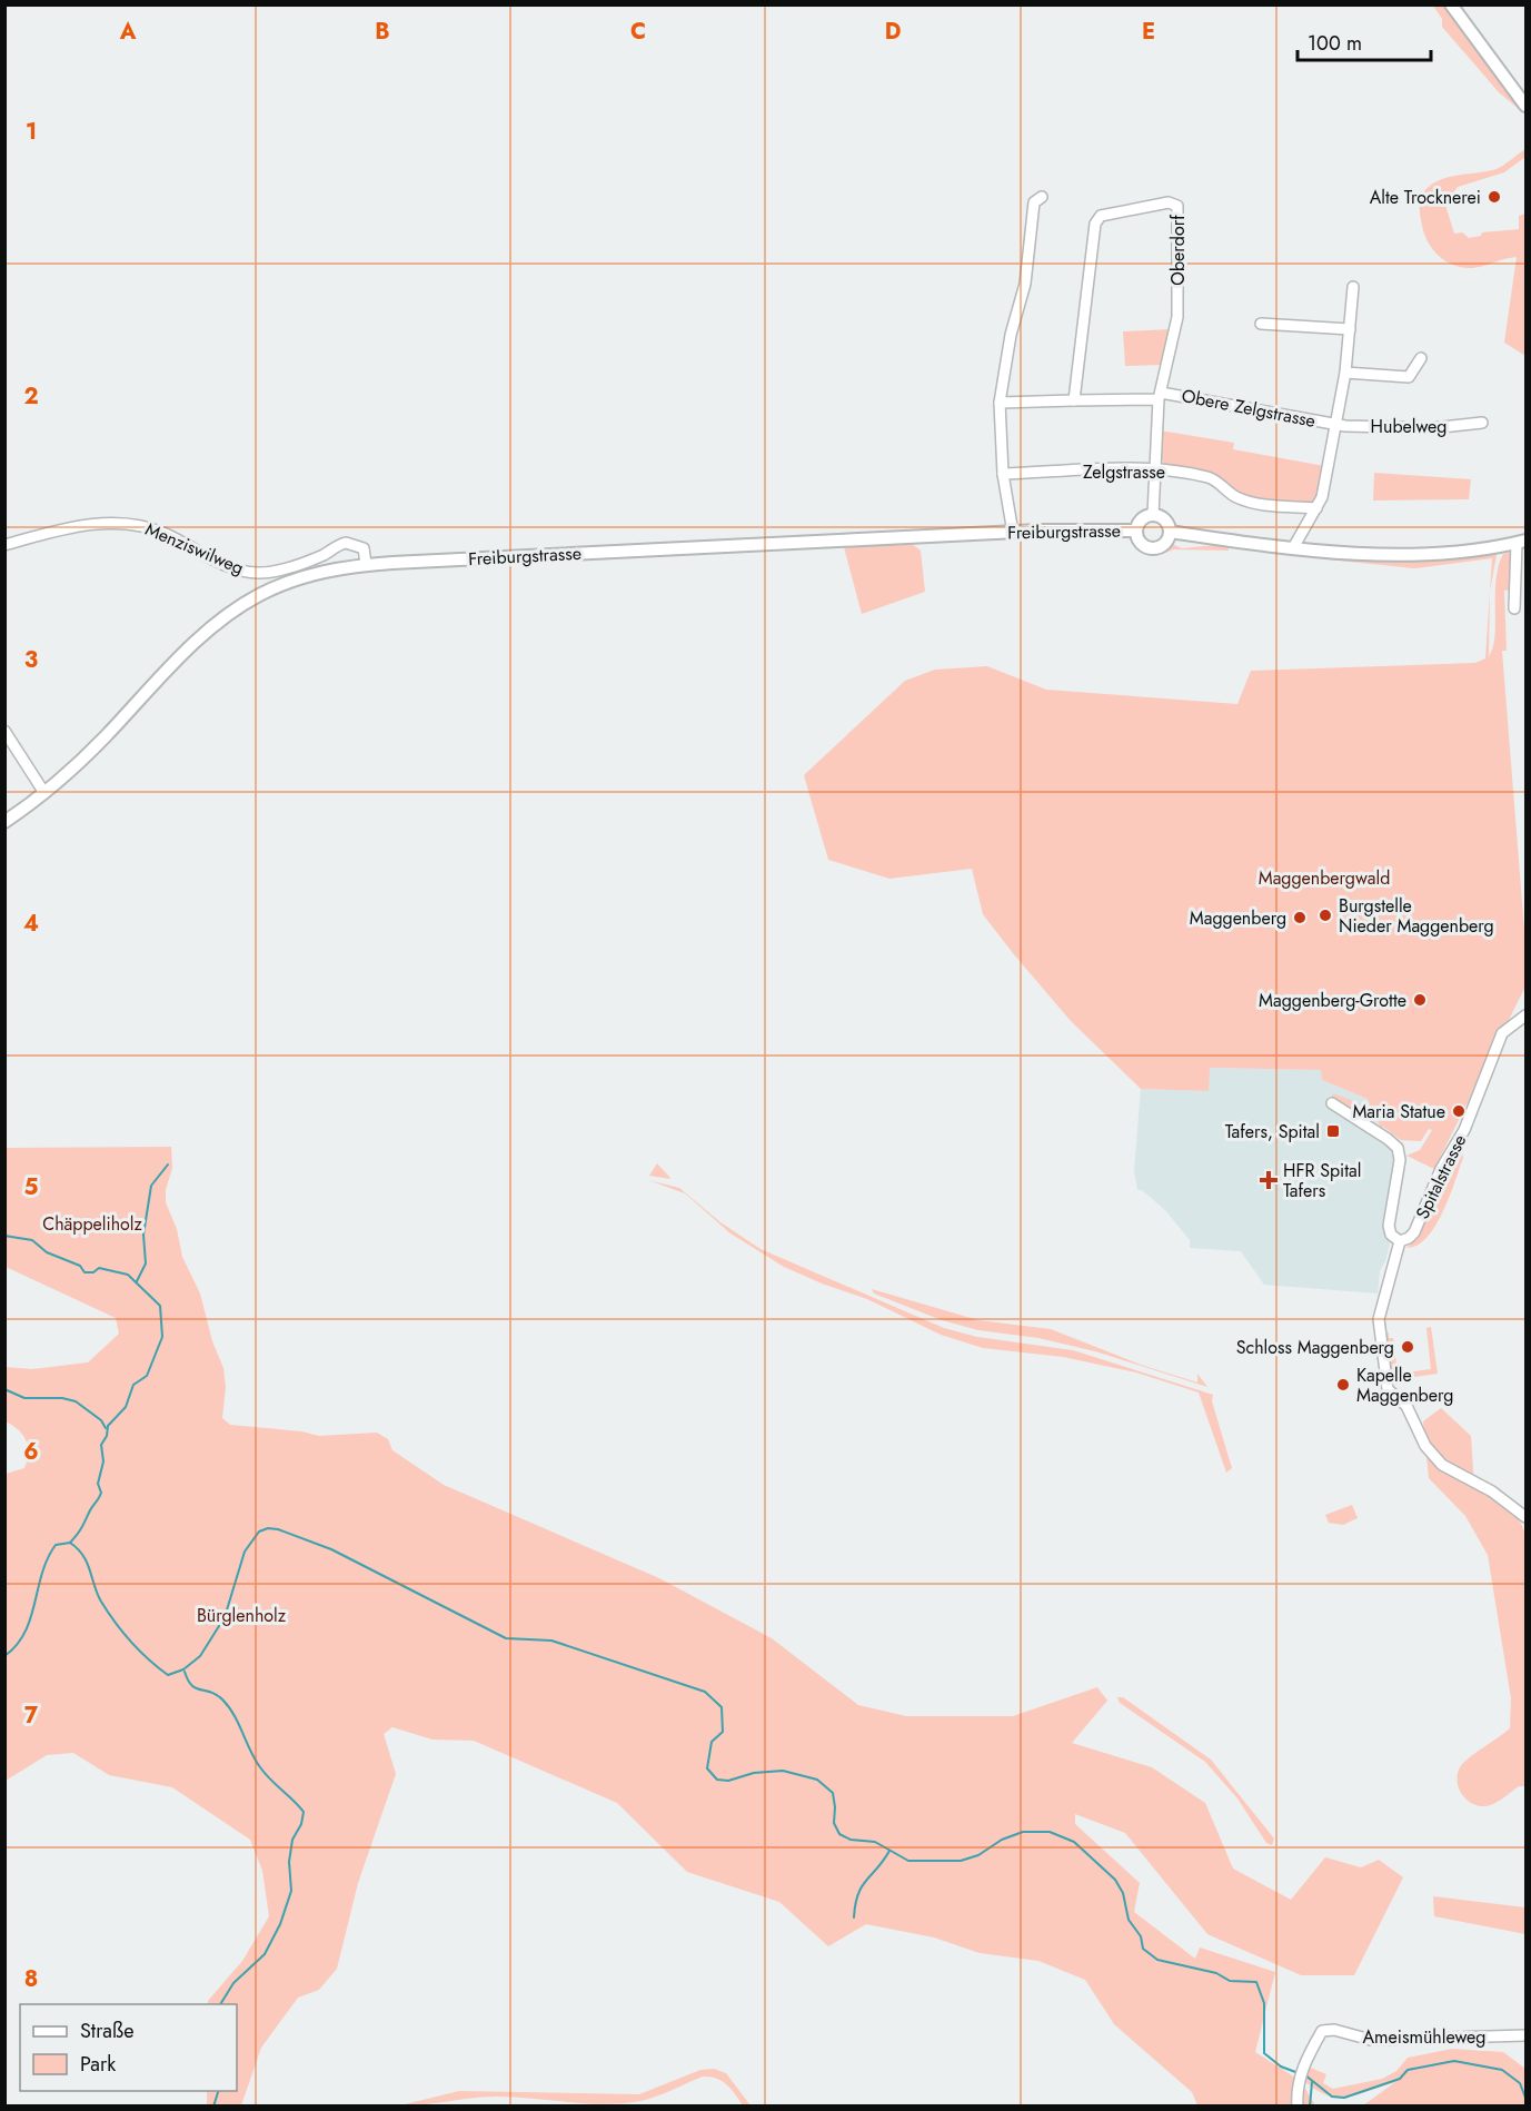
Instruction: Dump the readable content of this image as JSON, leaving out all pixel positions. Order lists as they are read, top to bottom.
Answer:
{
  "streets": {
    "main road": ["Freiburgstrasse"],
    "street": [
      "Oberdorf",
      "Obere Zelgstrasse",
      "Hubelweg",
      "Zelgstrasse",
      "Menziswilweg",
      "Spitalstrasse",
      "Ameismühleweg"
    ]
  },
  "crossings": [
    ["Oberdorf", "Obere Zelgstrasse"],
    ["Oberdorf", "Zelgstrasse"],
    ["Oberdorf", "Freiburgstrasse"],
    ["Obere Zelgstrasse", "Hubelweg"],
    ["Freiburgstrasse", "Menziswilweg"]
  ],
  "parks": ["Maggenbergwald", "Chäppeliholz", "Bürglenholz"],
  "places": {
    "other": [
      "Alte Trocknerei",
      "Burgstelle Nieder Maggenberg",
      "Maggenberg",
      "Maggenberg-Grotte",
      "Maria Statue",
      "Schloss Maggenberg",
      "Kapelle Maggenberg"
    ],
    "transit": ["Tafers, Spital"],
    "health": ["HFR Spital Tafers"]
  },
  "legend": ["Straße", "Park"],
  "scale_bar": "100 m",
  "grid": {
    "columns": [
      "A",
      "B",
      "C",
      "D",
      "E"
    ],
    "rows": [
      "1",
      "2",
      "3",
      "4",
      "5",
      "6",
      "7",
      "8"
    ]
  }
}
